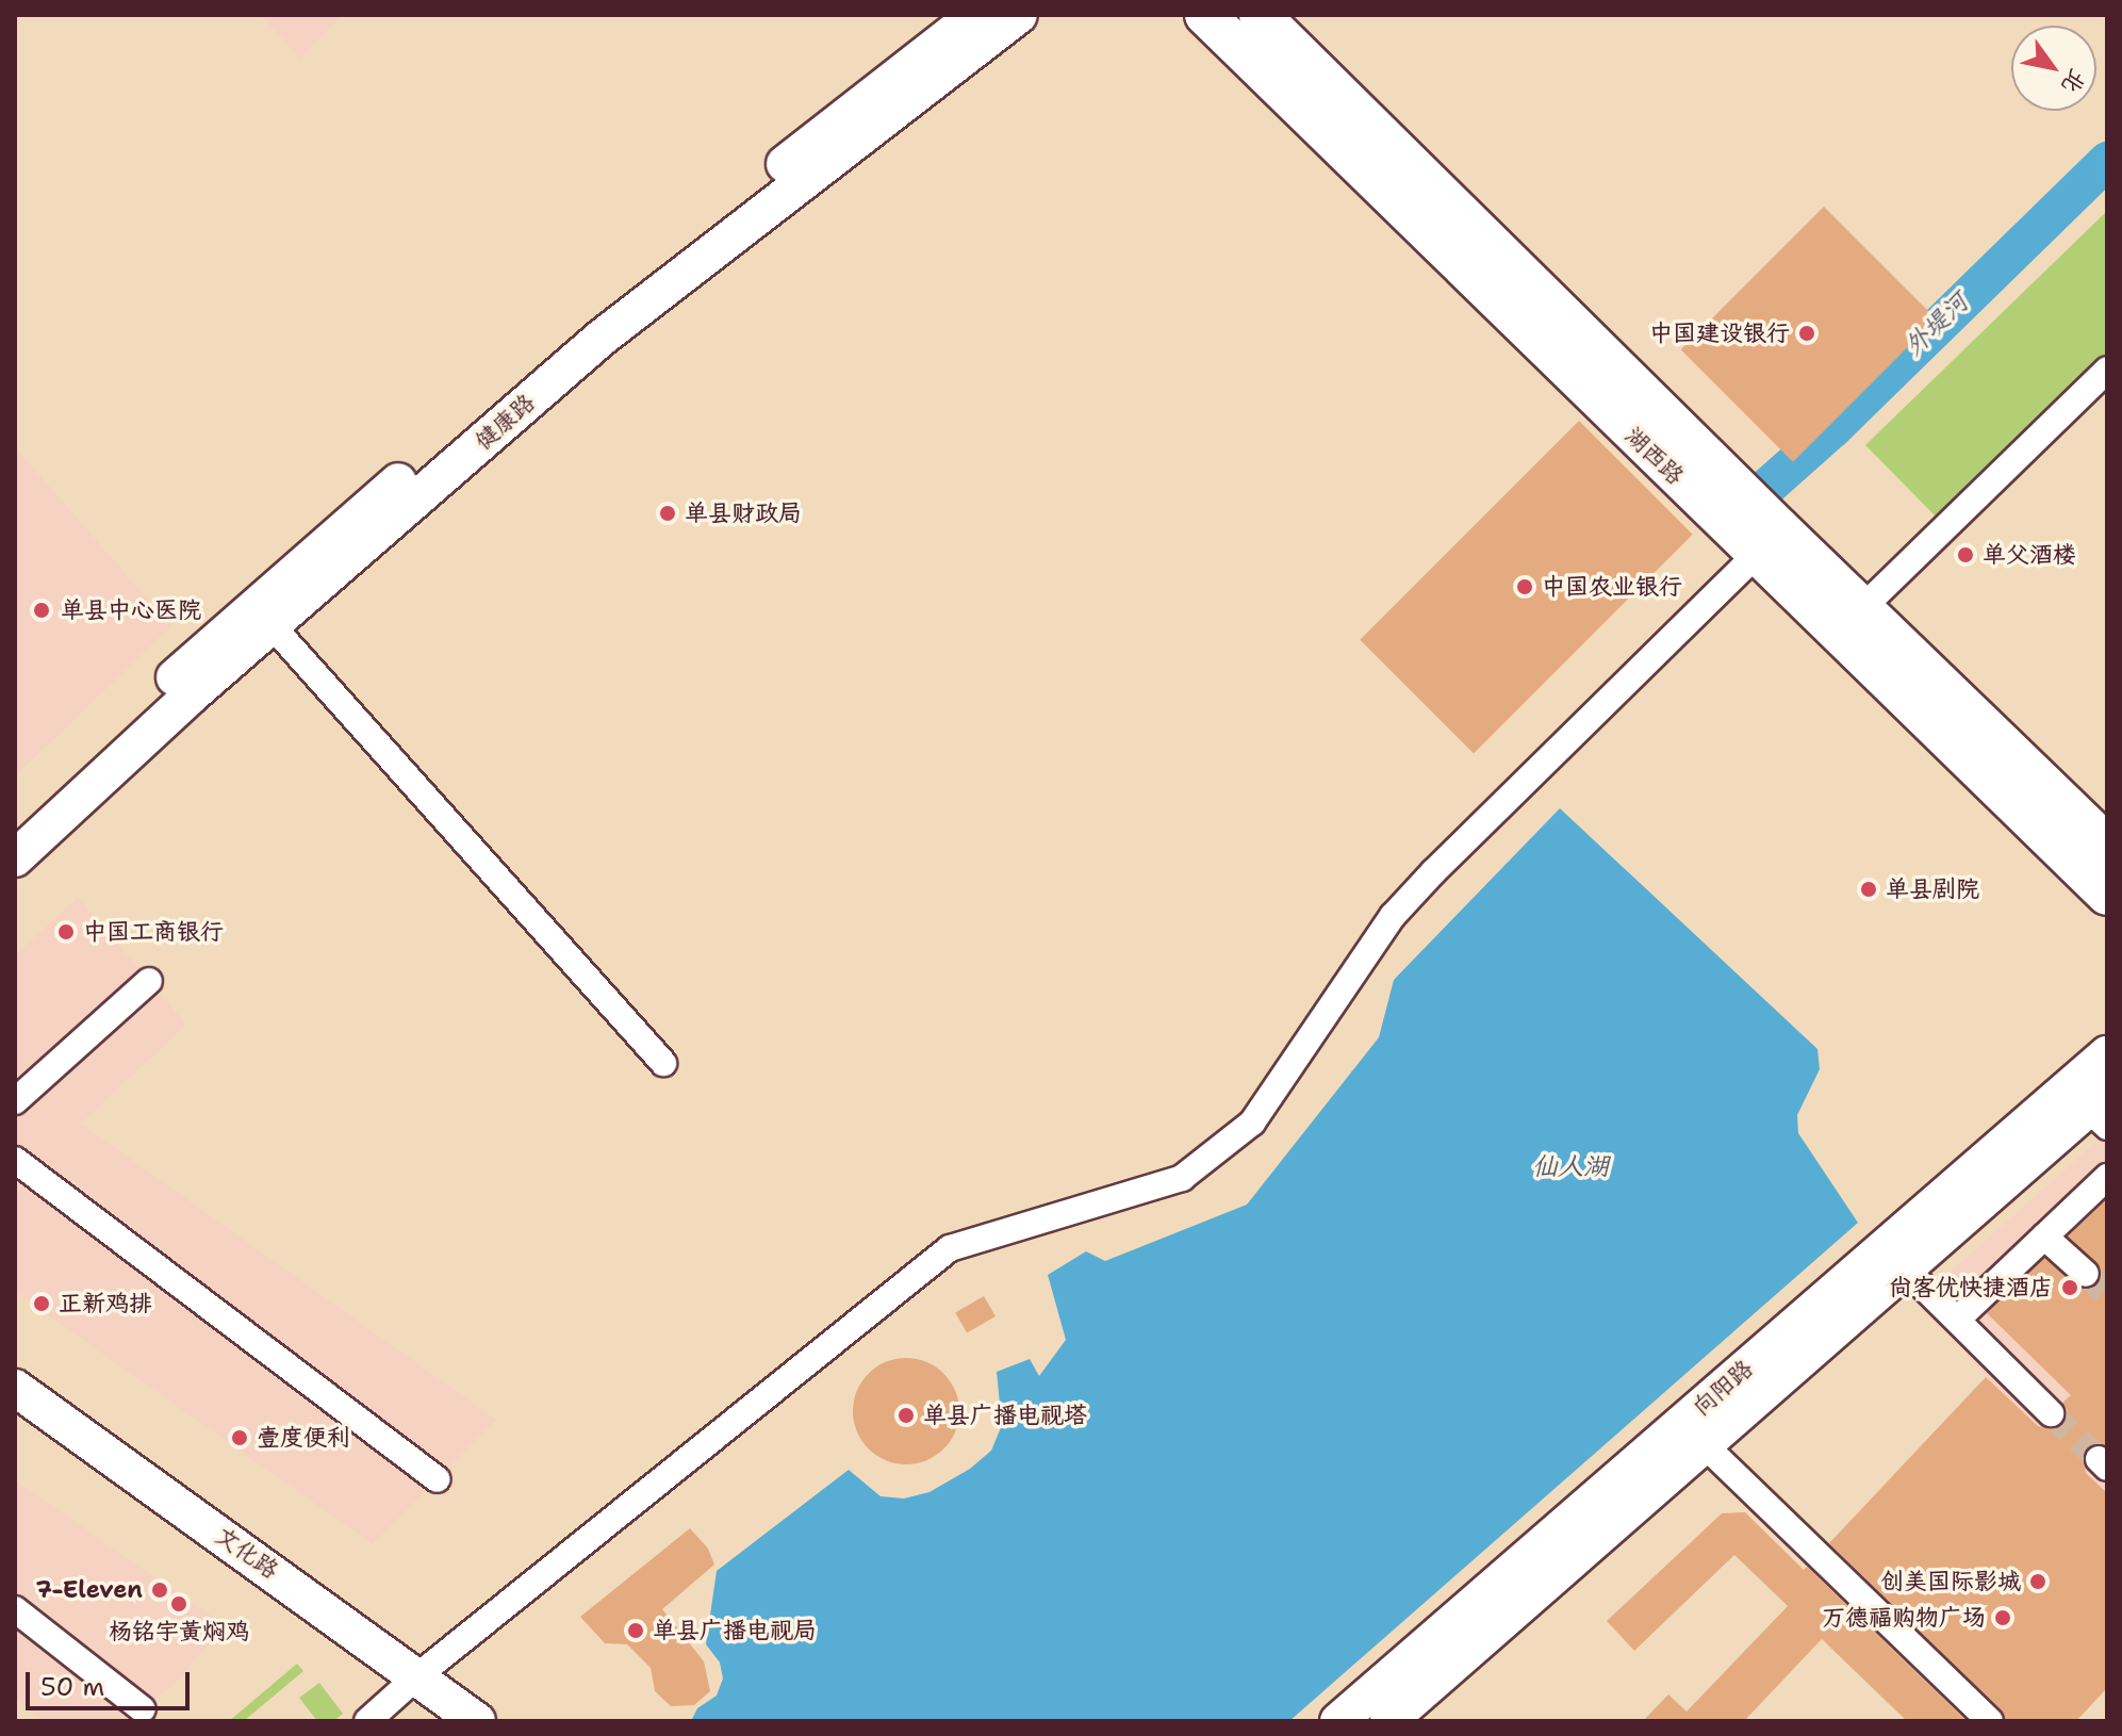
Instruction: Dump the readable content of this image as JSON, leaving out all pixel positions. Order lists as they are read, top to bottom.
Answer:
{
  "streets": {
    "main road": [
      "健康路",
      "湖西路",
      "向阳路",
      "文化路"
    ]
  },
  "water": ["外堤河", "仙人湖"],
  "places": [
    "中国建设银行",
    "单县财政局",
    "单父酒楼",
    "中国农业银行",
    "单县中心医院",
    "单县剧院",
    "中国工商银行",
    "尚客优快捷酒店",
    "正新鸡排",
    "单县广播电视塔",
    "壹度便利",
    "创美国际影城",
    "7-Eleven",
    "杨铭宇黄焖鸡",
    "万德福购物广场",
    "单县广播电视局"
  ],
  "scale_bar": "50 m",
  "north": "bottom right"
}
